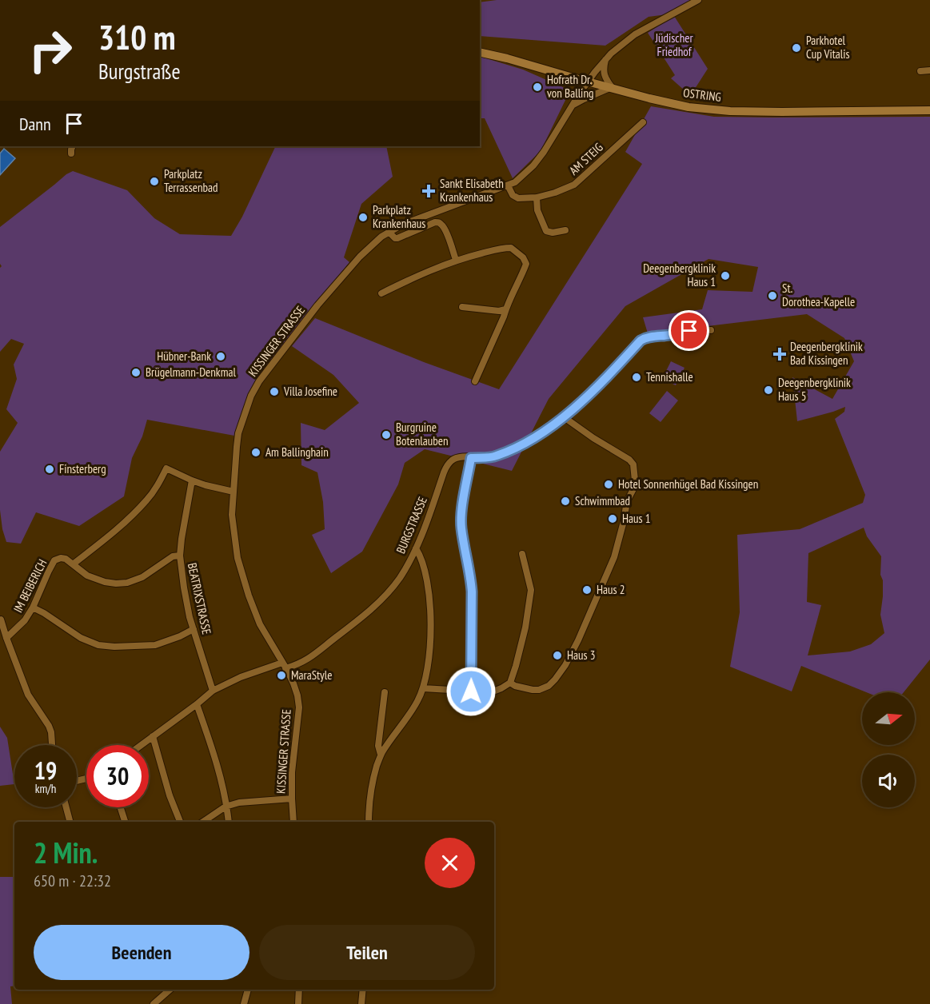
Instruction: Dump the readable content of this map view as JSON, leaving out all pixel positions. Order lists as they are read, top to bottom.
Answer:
{
  "streets": {
    "main road": ["OSTRING"],
    "street": [
      "AM STEIG",
      "KISSINGER STRASSE",
      "BURGSTRASSE",
      "IM BEIBERICH",
      "BEATRIXSTRASSE"
    ]
  },
  "crossings": [
    ["OSTRING", "KISSINGER STRASSE"],
    ["AM STEIG", "KISSINGER STRASSE"],
    ["KISSINGER STRASSE", "BURGSTRASSE"],
    ["BURGSTRASSE", "BEATRIXSTRASSE"]
  ],
  "parks": ["Jüdischer Friedhof"],
  "places": {
    "other": [
      "Parkhotel Cup Vitalis",
      "Hofrath Dr. von Balling",
      "Parkplatz Terrassenbad",
      "Parkplatz Krankenhaus",
      "Deegenbergklinik Haus 1",
      "St. Dorothea-Kapelle",
      "Hübner-Bank",
      "Brügelmann-Denkmal",
      "Tennishalle",
      "Deegenbergklinik Haus 5",
      "Villa Josefine",
      "Burgruine Botenlauben",
      "Am Ballinghain",
      "Finsterberg",
      "Hotel Sonnenhügel Bad Kissingen",
      "Schwimmbad",
      "Haus 1",
      "Haus 2",
      "Haus 3",
      "MaraStyle"
    ],
    "health": ["Sankt Elisabeth Krankenhaus", "Deegenbergklinik Bad Kissingen"]
  },
  "north": "right",
  "page": {
    "turn": ["310 m", "Burgstraße"],
    "then": "Dann",
    "speed": "19 km/h",
    "limit": "30",
    "heading": ["2 Min.", "650 m · 22:32"],
    "buttons": ["Beenden", "Teilen"]
  }
}
